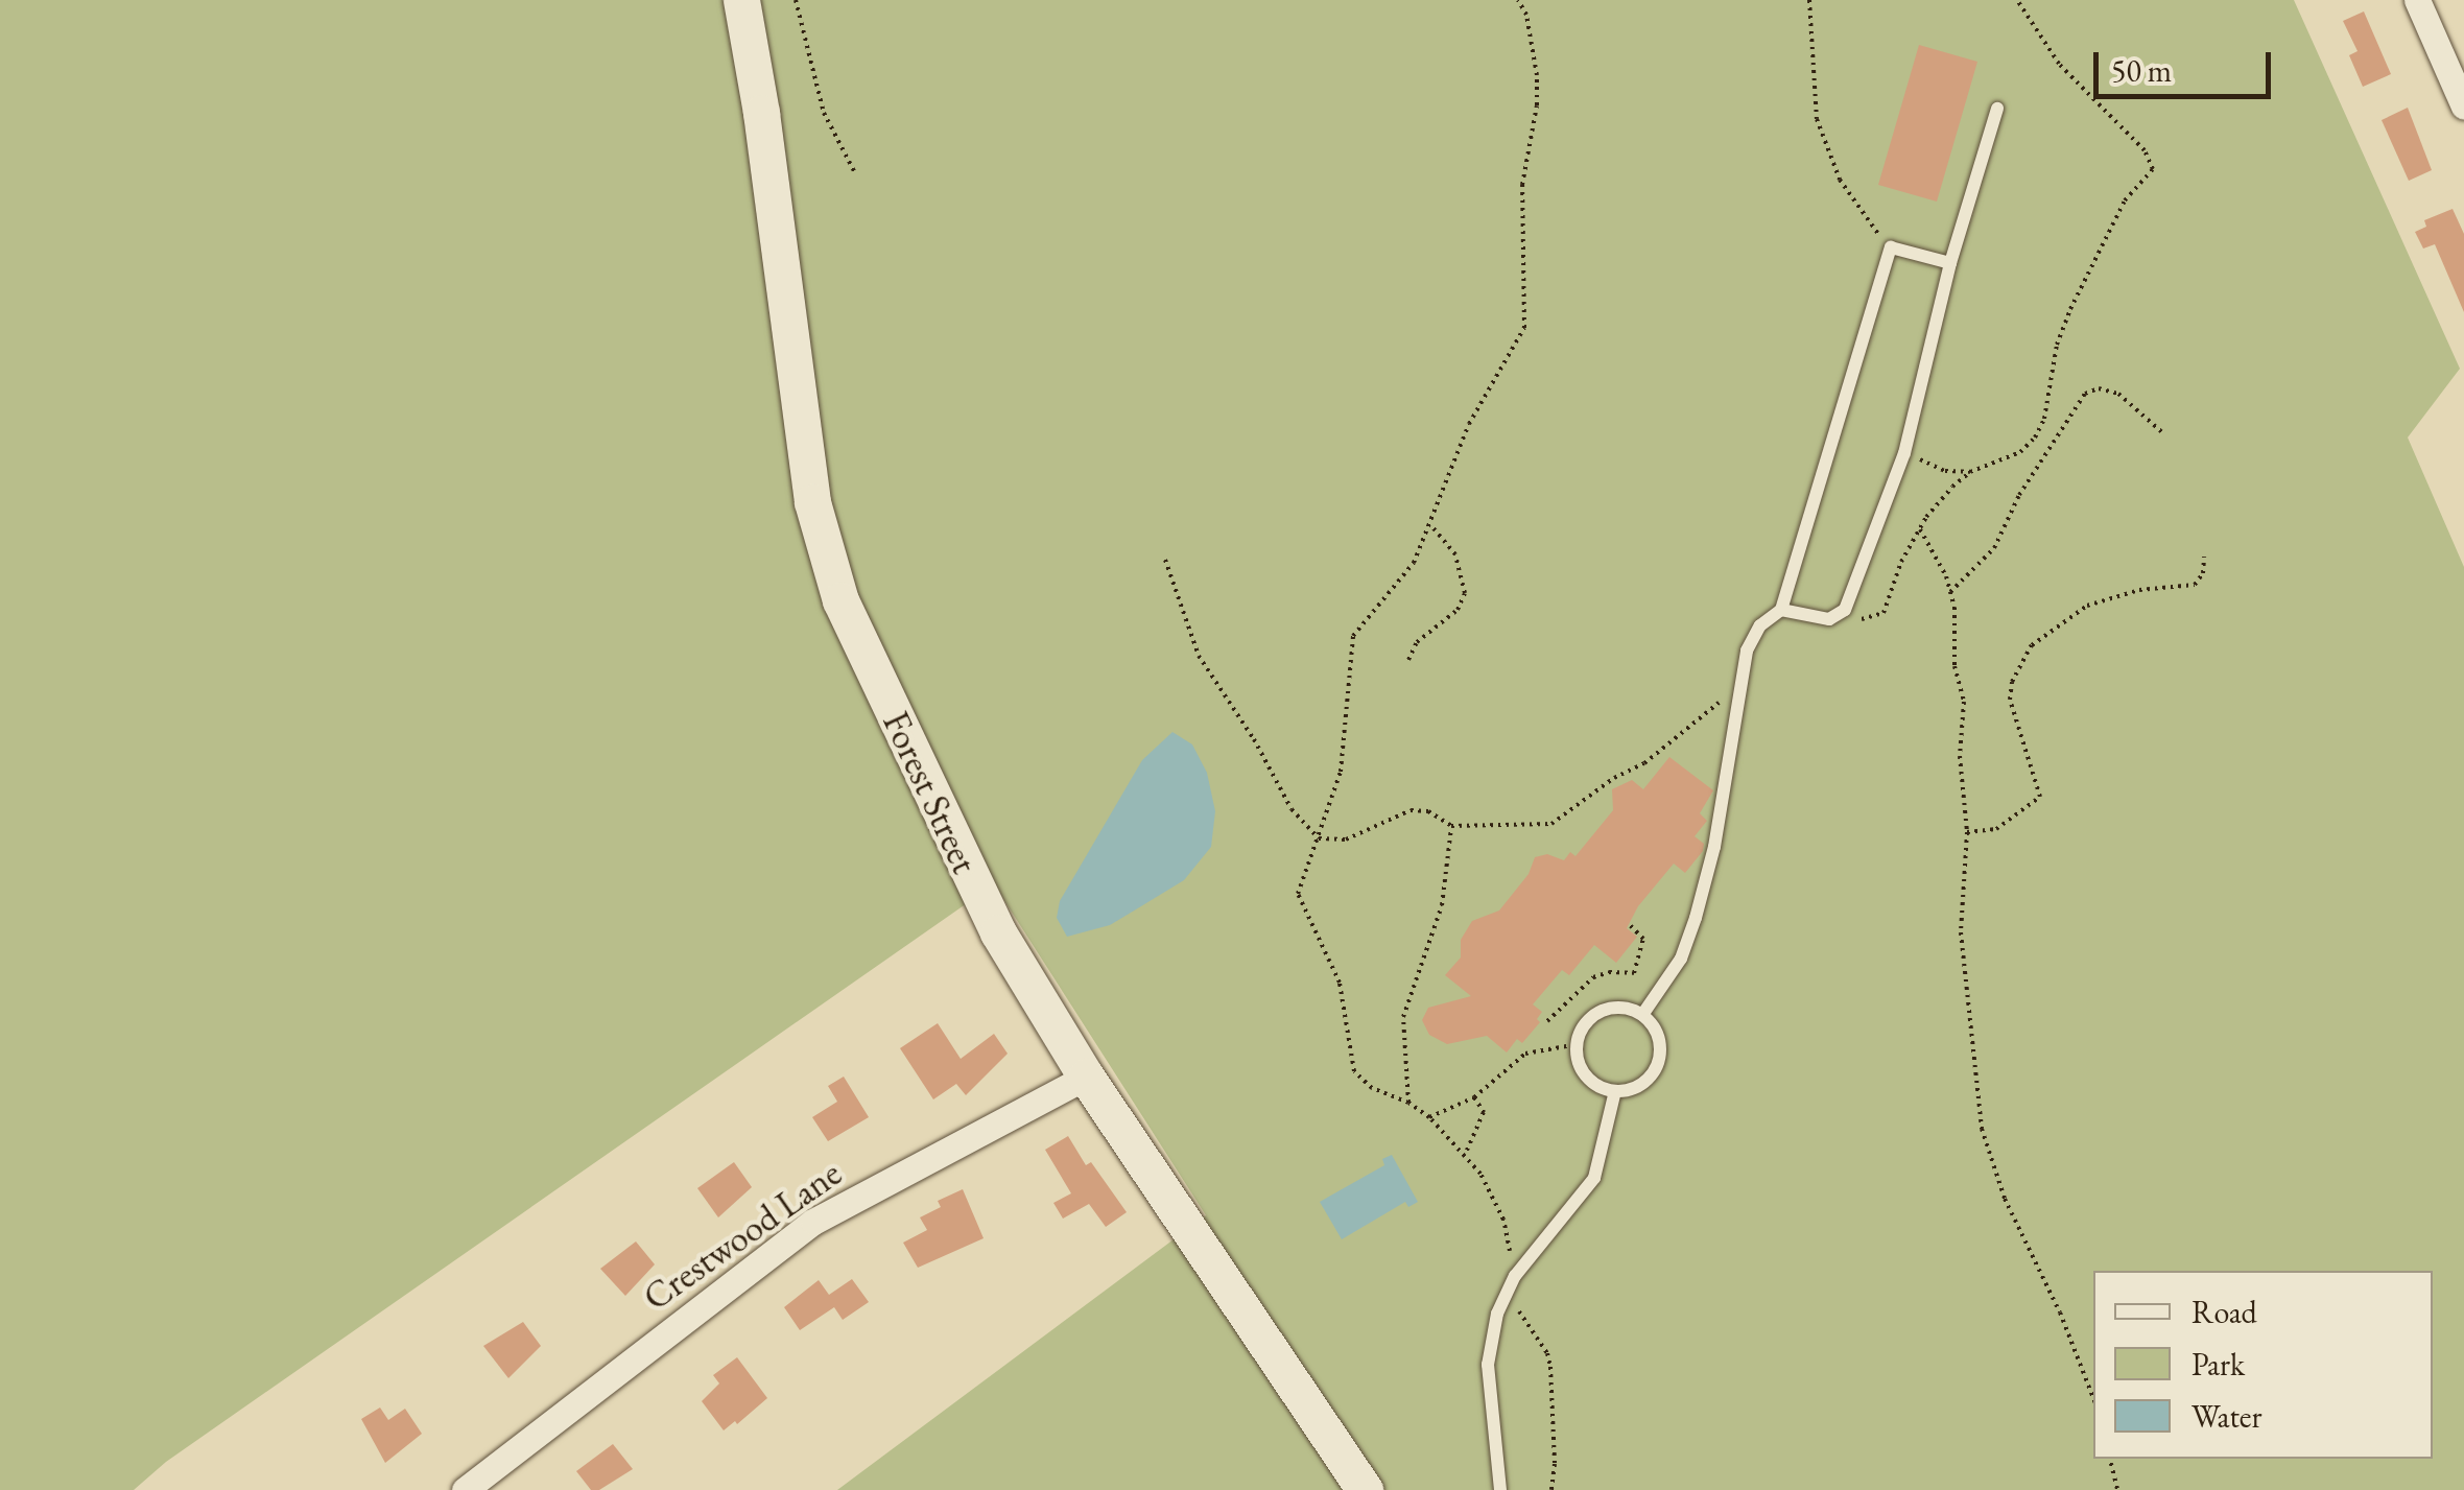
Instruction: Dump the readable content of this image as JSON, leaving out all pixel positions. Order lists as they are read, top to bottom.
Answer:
{
  "streets": {
    "street": ["Forest Street", "Crestwood Lane"]
  },
  "crossings": [
    ["Forest Street", "Crestwood Lane"]
  ],
  "legend": ["Road", "Park", "Water"],
  "scale_bar": "50 m"
}
